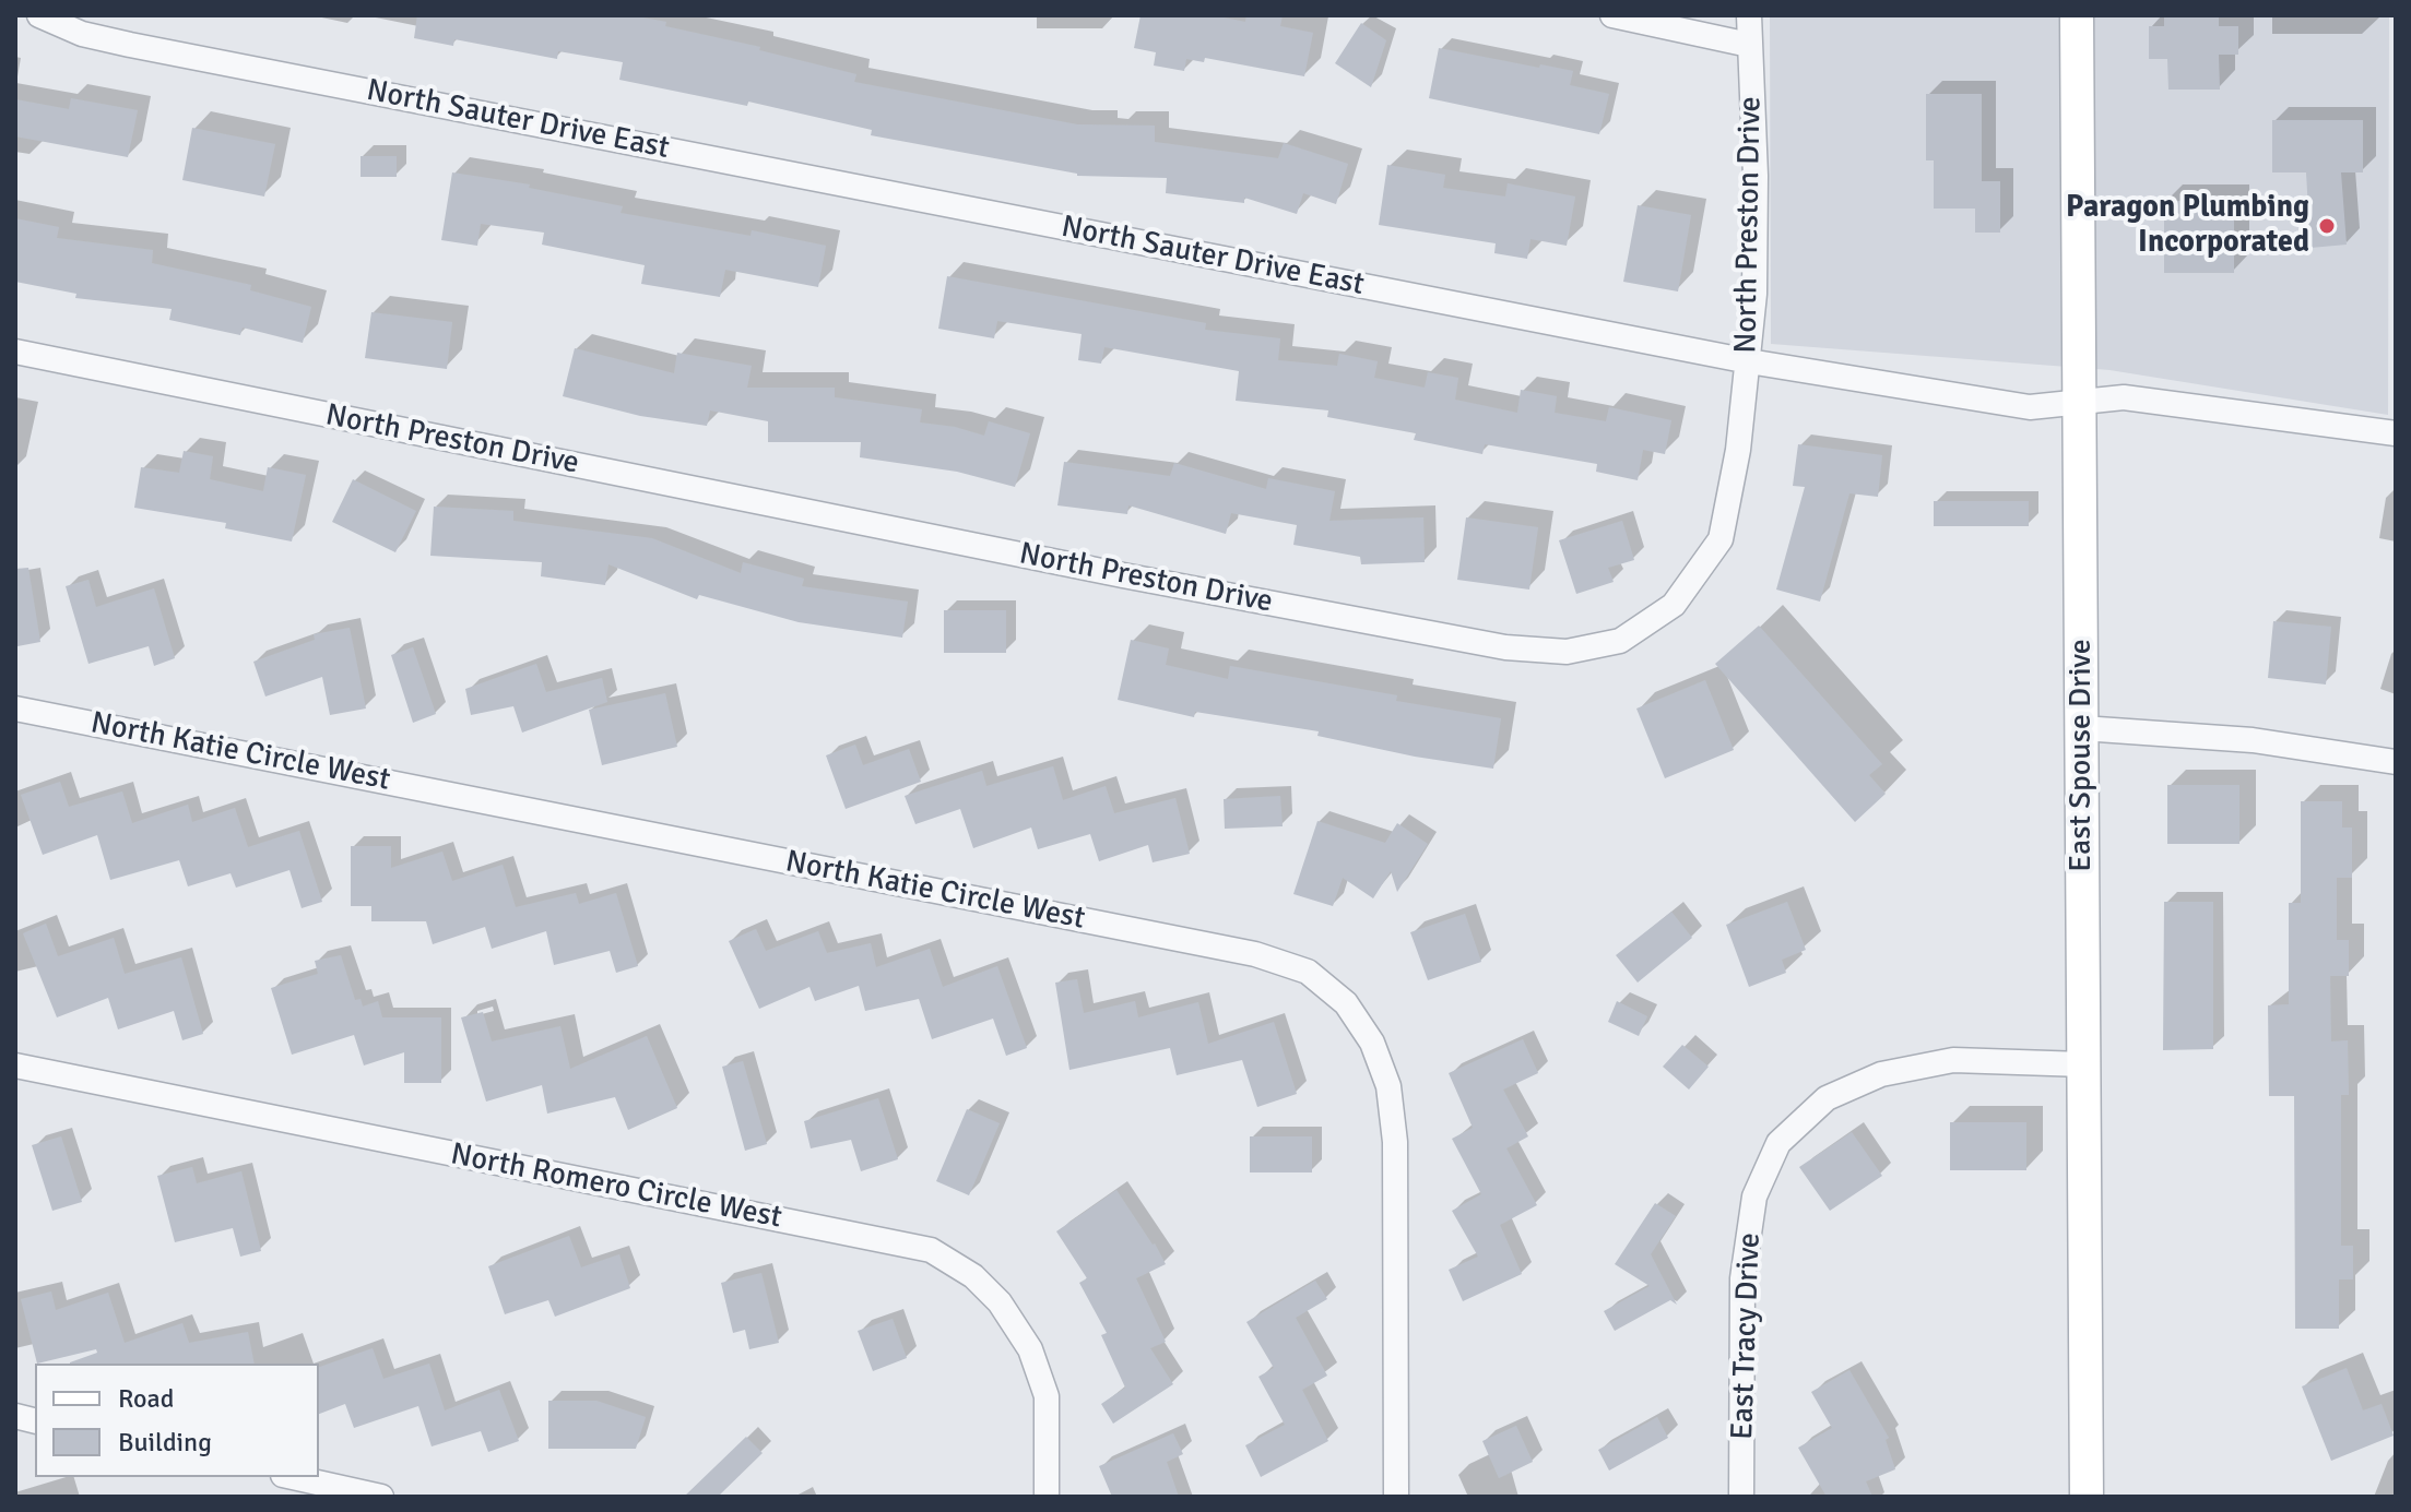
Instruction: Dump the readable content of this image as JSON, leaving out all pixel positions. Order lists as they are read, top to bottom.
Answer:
{
  "streets": {
    "street": [
      "North Sauter Drive East",
      "North Preston Drive",
      "North Katie Circle West",
      "East Spouse Drive",
      "North Romero Circle West",
      "East Tracy Drive"
    ]
  },
  "crossings": [
    ["North Sauter Drive East", "North Preston Drive"],
    ["North Sauter Drive East", "East Spouse Drive"],
    ["East Spouse Drive", "East Tracy Drive"]
  ],
  "places": ["Paragon Plumbing Incorporated"],
  "legend": ["Road", "Building"]
}
